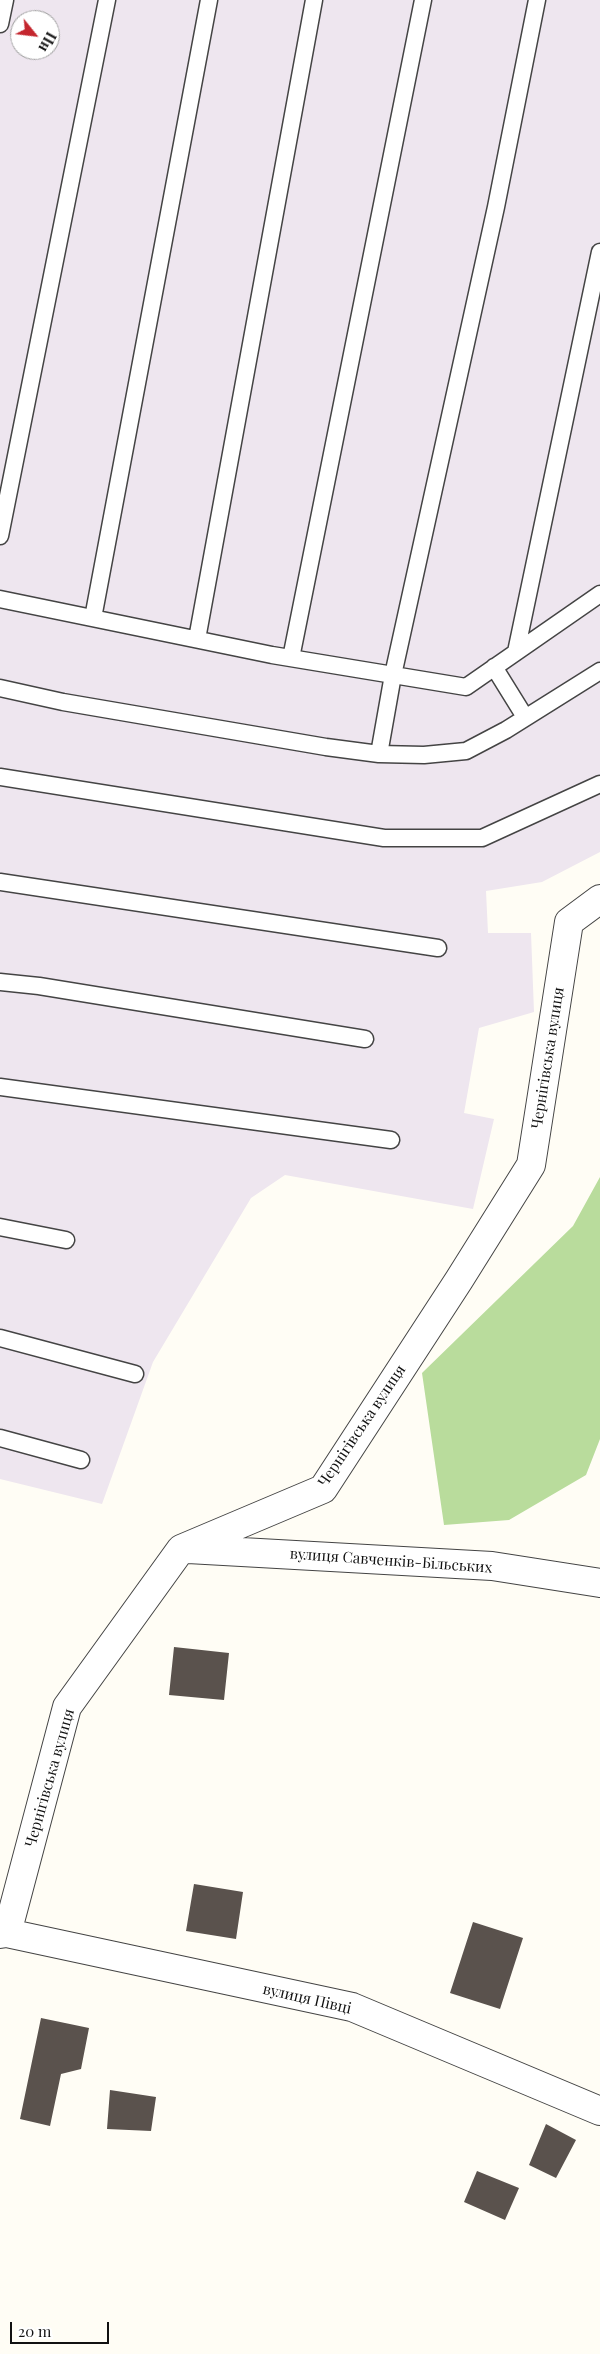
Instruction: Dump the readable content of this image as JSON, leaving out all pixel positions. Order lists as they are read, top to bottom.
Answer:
{
  "streets": {
    "street": ["Чернігівська вулиця", "вулиця Савченків-Більських", "вулиця Півці"]
  },
  "crossings": [
    ["Чернігівська вулиця", "вулиця Савченків-Більських"],
    ["Чернігівська вулиця", "вулиця Півці"]
  ],
  "scale_bar": "20 m",
  "north": "bottom right"
}
